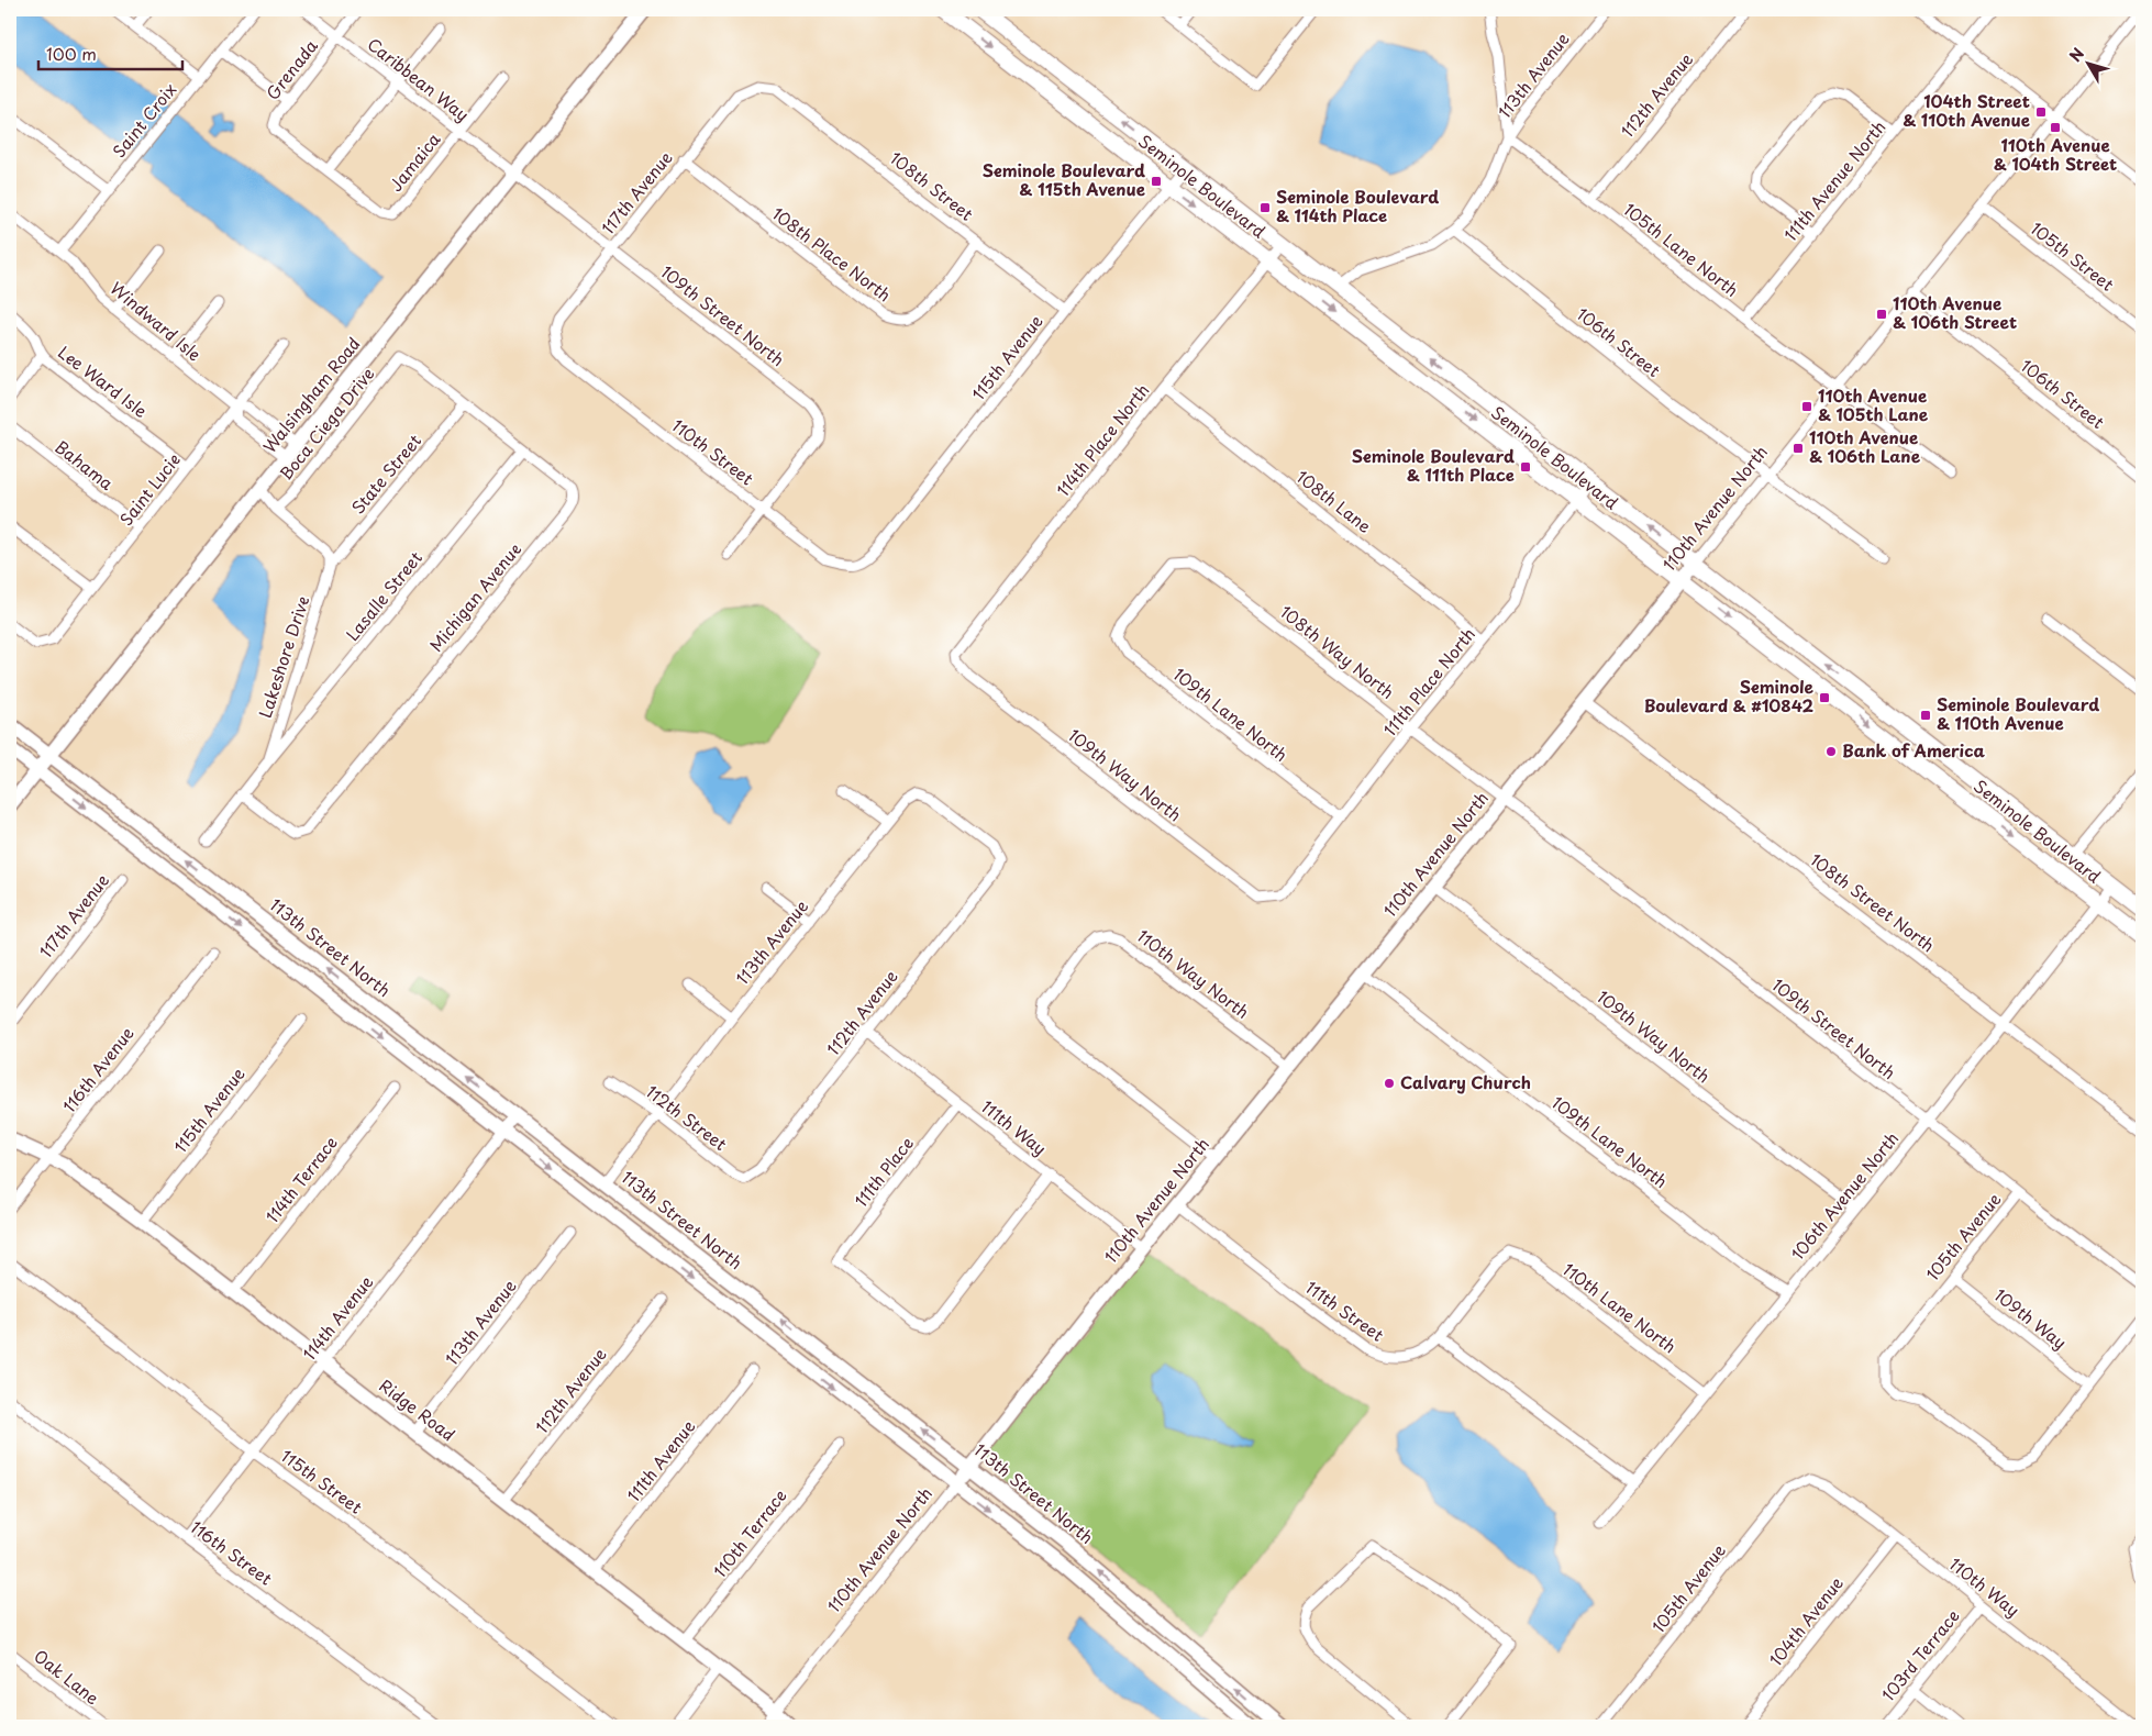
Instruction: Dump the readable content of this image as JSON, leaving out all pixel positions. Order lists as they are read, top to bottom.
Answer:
{
  "streets": {
    "main road": ["Seminole Boulevard"],
    "street": [
      "Grenada",
      "113th Avenue",
      "Caribbean Way",
      "112th Avenue",
      "Saint Croix",
      "Jamaica",
      "111th Avenue North",
      "108th Street",
      "117th Avenue",
      "105th Lane North",
      "108th Place North",
      "105th Street",
      "109th Street North",
      "Windward Isle",
      "106th Street",
      "115th Avenue",
      "Lee Ward Isle",
      "Walsingham Road",
      "Boca Ciega Drive",
      "114th Place North",
      "110th Street",
      "Bahama",
      "State Street",
      "Saint Lucie",
      "108th Lane",
      "110th Avenue North",
      "Lasalle Street",
      "Michigan Avenue",
      "108th Way North",
      "Lakeshore Drive",
      "111th Place North",
      "109th Lane North",
      "109th Way North",
      "108th Street North",
      "113th Street North",
      "110th Way North",
      "116th Avenue",
      "112th Street",
      "111th Way",
      "111th Place",
      "114th Terrace",
      "106th Avenue North",
      "105th Avenue",
      "110th Lane North",
      "111th Street",
      "114th Avenue",
      "109th Way",
      "Ridge Road",
      "111th Avenue",
      "115th Street",
      "110th Terrace",
      "116th Street",
      "110th Way",
      "104th Avenue",
      "103rd Terrace",
      "Oak Lane"
    ]
  },
  "crossings": [
    ["Grenada", "Caribbean Way"],
    ["Grenada", "Jamaica"],
    ["113th Avenue", "112th Avenue"],
    ["113th Avenue", "105th Lane North"],
    ["113th Avenue", "113th Street North"],
    ["113th Avenue", "112th Street"],
    ["113th Avenue", "Ridge Road"],
    ["Caribbean Way", "Jamaica"],
    ["Caribbean Way", "109th Street North"],
    ["Caribbean Way", "Walsingham Road"],
    ["112th Avenue", "105th Lane North"],
    ["112th Avenue", "112th Street"],
    ["112th Avenue", "111th Way"],
    ["112th Avenue", "Ridge Road"],
    ["Saint Croix", "Windward Isle"],
    ["111th Avenue North", "105th Lane North"],
    ["108th Street", "117th Avenue"],
    ["108th Street", "108th Place North"],
    ["108th Street", "115th Avenue"],
    ["Seminole Boulevard", "115th Avenue"],
    ["Seminole Boulevard", "114th Place North"],
    ["Seminole Boulevard", "110th Avenue North"],
    ["Seminole Boulevard", "111th Place North"],
    ["Seminole Boulevard", "106th Avenue North"],
    ["117th Avenue", "108th Place North"],
    ["117th Avenue", "109th Street North"],
    ["117th Avenue", "110th Street"],
    ["105th Lane North", "110th Avenue North"],
    ["105th Street", "110th Avenue North"],
    ["109th Street North", "Walsingham Road"],
    ["109th Street North", "110th Street"],
    ["109th Street North", "110th Avenue North"],
    ["109th Street North", "108th Way North"],
    ["109th Street North", "106th Avenue North"],
    ["109th Street North", "105th Avenue"],
    ["Windward Isle", "Saint Lucie"],
    ["106th Street", "110th Avenue North"],
    ["115th Avenue", "110th Street"],
    ["115th Avenue", "Ridge Road"],
    ["Lee Ward Isle", "Saint Lucie"],
    ["Walsingham Road", "113th Street North"],
    ["Boca Ciega Drive", "Michigan Avenue"],
    ["114th Place North", "108th Lane"],
    ["114th Place North", "109th Way North"],
    ["Bahama", "Saint Lucie"],
    ["State Street", "Michigan Avenue"],
    ["State Street", "Lakeshore Drive"],
    ["108th Lane", "111th Place North"],
    ["110th Avenue North", "108th Way North"],
    ["110th Avenue North", "109th Lane North"],
    ["110th Avenue North", "109th Way North"],
    ["110th Avenue North", "108th Street North"],
    ["110th Avenue North", "113th Street North"],
    ["110th Avenue North", "110th Way North"],
    ["110th Avenue North", "111th Way"],
    ["110th Avenue North", "111th Street"],
    ["110th Avenue North", "Ridge Road"],
    ["Lasalle Street", "Michigan Avenue"],
    ["Lasalle Street", "Lakeshore Drive"],
    ["Michigan Avenue", "Lakeshore Drive"],
    ["108th Way North", "111th Place North"],
    ["108th Way North", "109th Lane North"],
    ["111th Place North", "109th Lane North"],
    ["111th Place North", "109th Way North"],
    ["109th Lane North", "106th Avenue North"],
    ["109th Way North", "106th Avenue North"],
    ["108th Street North", "106th Avenue North"],
    ["113th Street North", "114th Avenue"],
    ["116th Avenue", "Ridge Road"],
    ["111th Way", "111th Place"],
    ["114th Terrace", "Ridge Road"],
    ["106th Avenue North", "110th Lane North"],
    ["105th Avenue", "109th Way"],
    ["105th Avenue", "110th Way"],
    ["110th Lane North", "111th Street"],
    ["114th Avenue", "Ridge Road"],
    ["114th Avenue", "115th Street"],
    ["114th Avenue", "116th Street"],
    ["Ridge Road", "111th Avenue"],
    ["Ridge Road", "110th Terrace"],
    ["110th Way", "104th Avenue"],
    ["110th Way", "103rd Terrace"]
  ],
  "places": {
    "transit": [
      "104th Street & 110th Avenue",
      "110th Avenue & 104th Street",
      "Seminole Boulevard & 115th Avenue",
      "Seminole Boulevard & 114th Place",
      "110th Avenue & 106th Street",
      "110th Avenue & 105th Lane",
      "110th Avenue & 106th Lane",
      "Seminole Boulevard & 111th Place",
      "Seminole Boulevard & #10842",
      "Seminole Boulevard & 110th Avenue"
    ],
    "other": ["Bank of America", "Calvary Church"]
  },
  "scale_bar": "100 m",
  "north": "top left"
}
